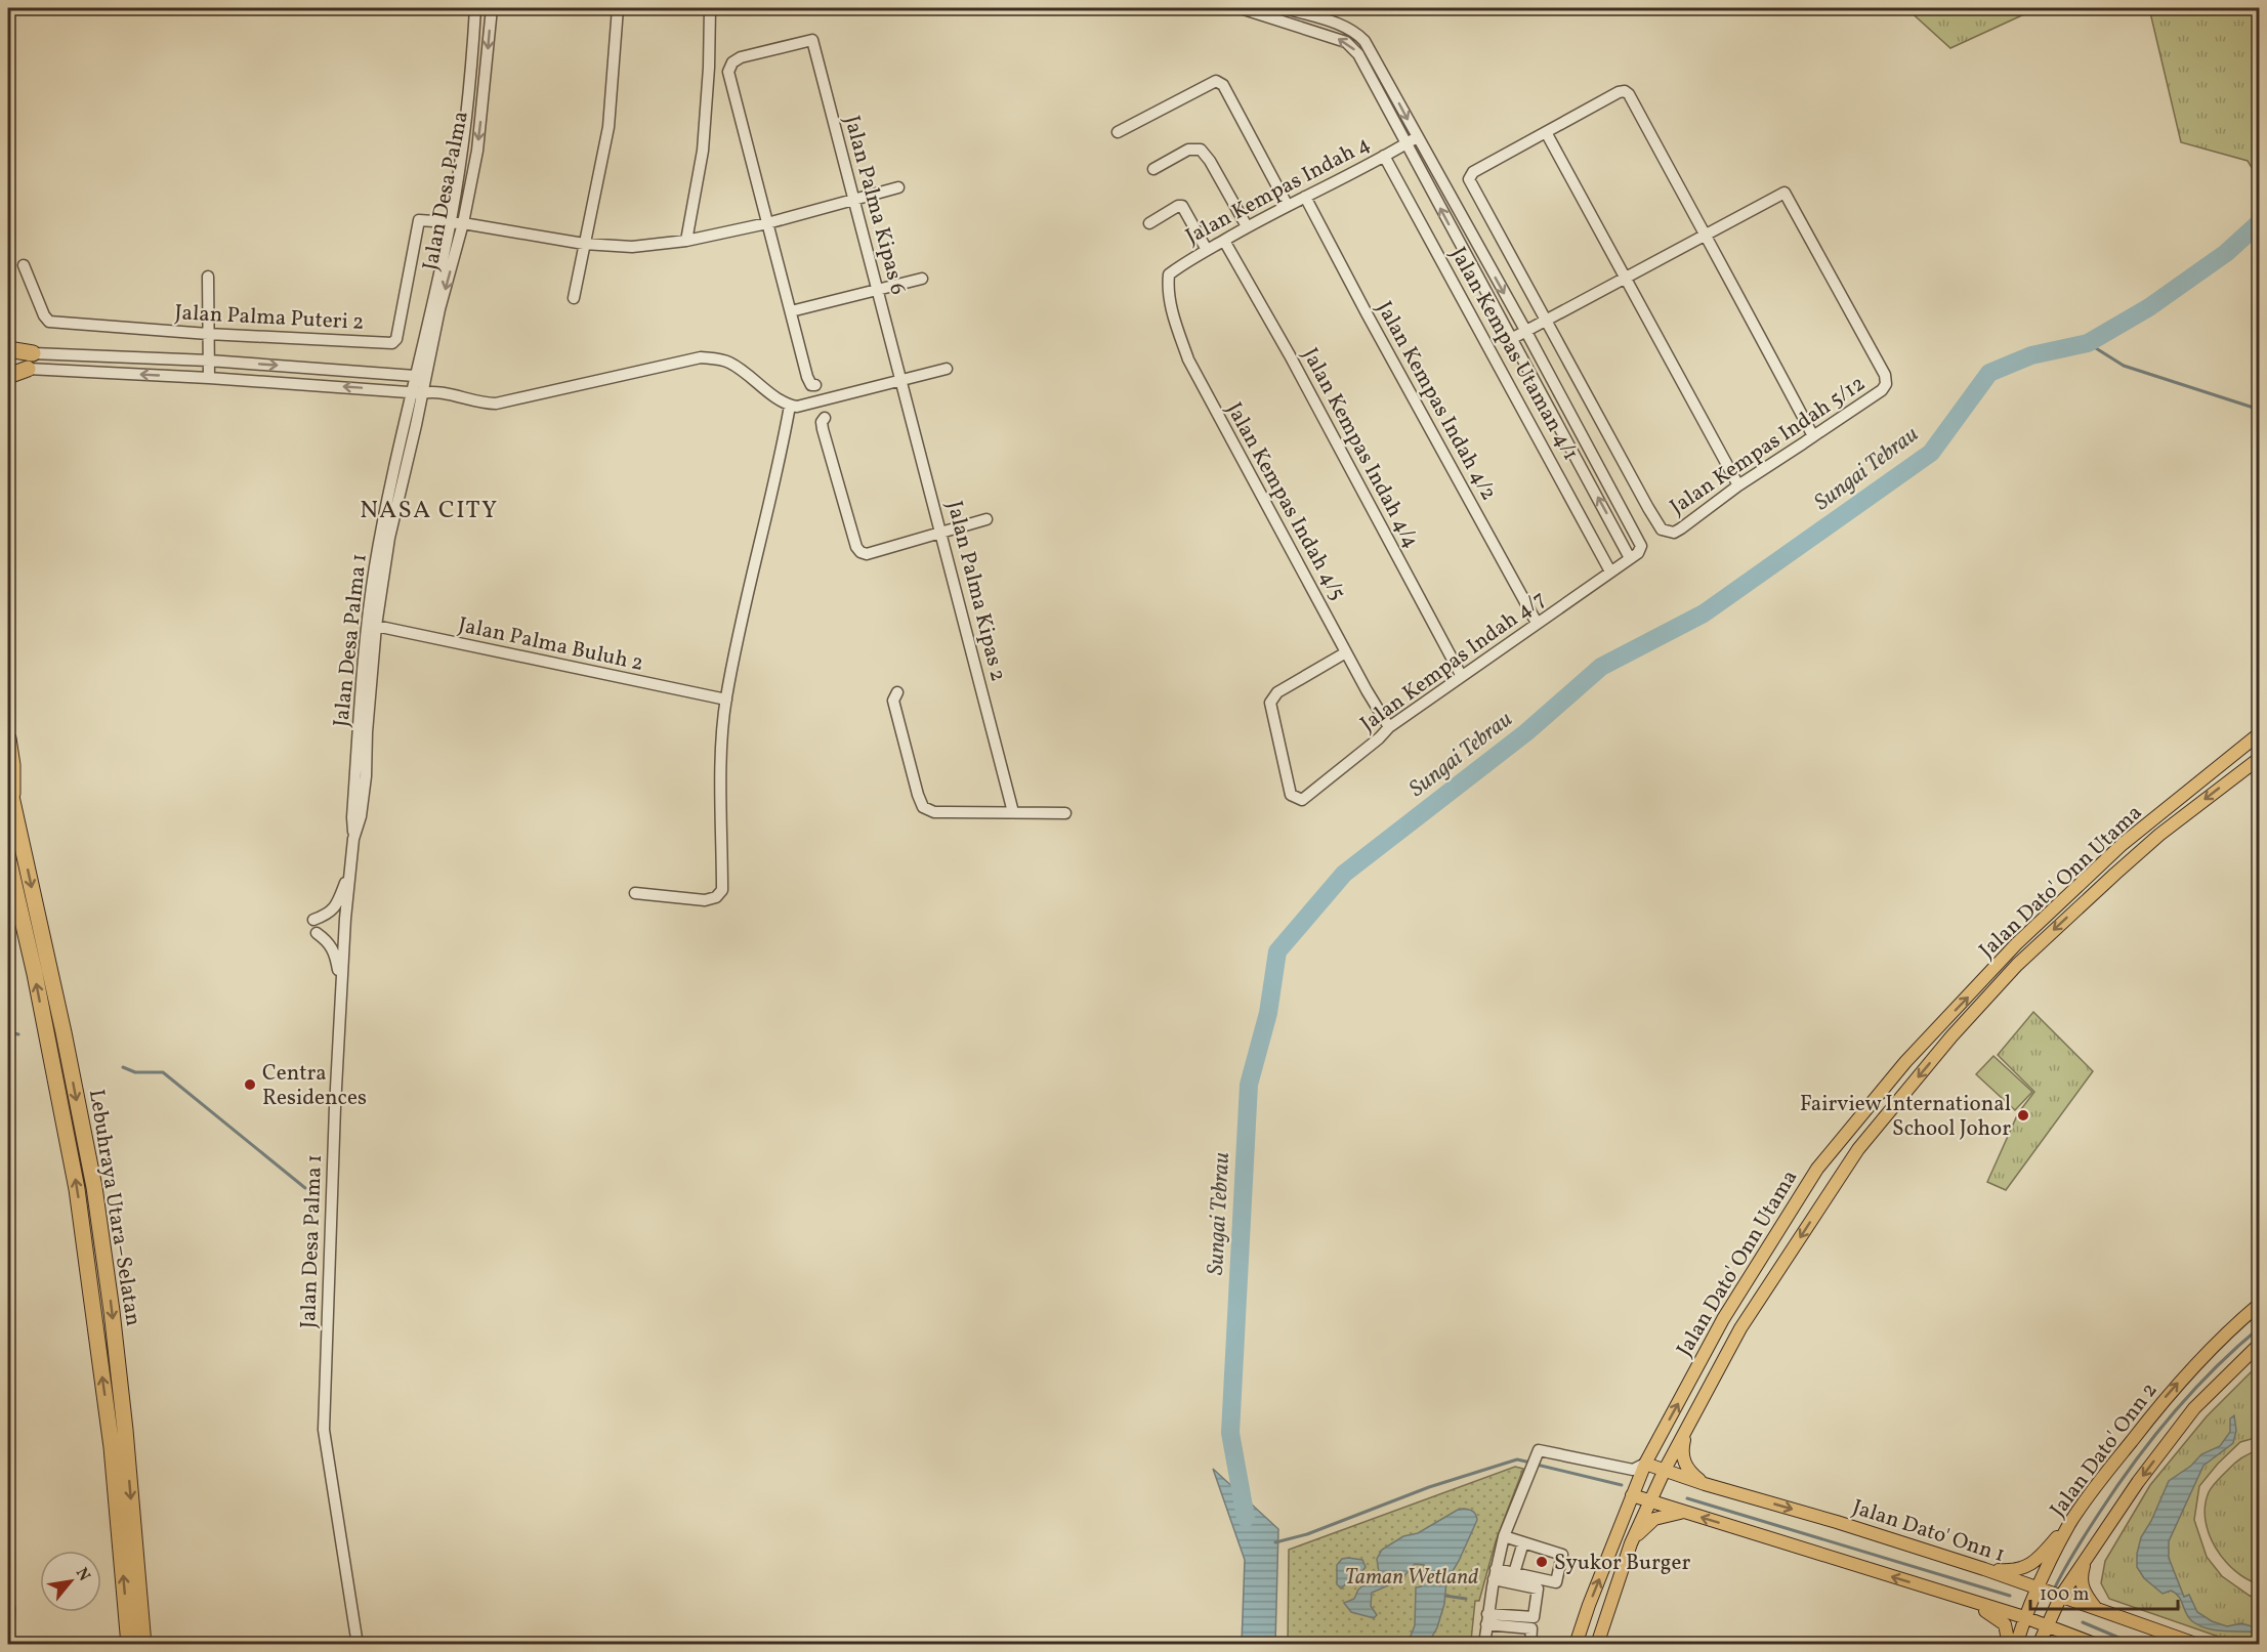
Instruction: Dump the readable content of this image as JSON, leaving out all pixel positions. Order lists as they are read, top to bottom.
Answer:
{
  "streets": {
    "highway": ["Lebuhraya Utara–Selatan"],
    "main road": ["Jalan Dato' Onn Utama", "Jalan Dato' Onn 2", "Jalan Dato' Onn 1"],
    "street": [
      "Jalan Kempas Indah 4",
      "Jalan Desa Palma",
      "Jalan Palma Kipas 6",
      "Jalan Palma Puteri 2",
      "Jalan Kempas Utaman 4/1",
      "Jalan Kempas Indah 4/2",
      "Jalan Kempas Indah 5/12",
      "Jalan Kempas Indah 4/4",
      "Jalan Kempas Indah 4/5",
      "Jalan Palma Kipas 2",
      "Jalan Desa Palma 1",
      "Jalan Palma Buluh 2",
      "Jalan Kempas Indah 4/7"
    ]
  },
  "crossings": [
    ["Jalan Kempas Indah 4", "Jalan Kempas Utaman 4/1"],
    ["Jalan Kempas Indah 4", "Jalan Kempas Indah 4/2"],
    ["Jalan Kempas Indah 4", "Jalan Kempas Indah 4/4"],
    ["Jalan Kempas Indah 4", "Jalan Kempas Indah 4/5"],
    ["Jalan Desa Palma", "Jalan Palma Puteri 2"],
    ["Jalan Desa Palma", "Jalan Desa Palma 1"],
    ["Jalan Palma Kipas 6", "Jalan Palma Kipas 2"],
    ["Jalan Kempas Utaman 4/1", "Jalan Kempas Indah 4/7"],
    ["Jalan Kempas Indah 4/2", "Jalan Kempas Indah 4/7"],
    ["Jalan Kempas Indah 4/4", "Jalan Kempas Indah 4/7"],
    ["Jalan Kempas Indah 4/5", "Jalan Kempas Indah 4/7"],
    ["Jalan Desa Palma 1", "Jalan Palma Buluh 2"],
    ["Jalan Dato' Onn Utama", "Jalan Dato' Onn 1"],
    ["Jalan Dato' Onn 2", "Jalan Dato' Onn 1"]
  ],
  "districts": ["NASA CITY"],
  "water": ["Sungai Tebrau"],
  "parks": ["Taman Wetland"],
  "places": ["Centra Residences", "Fairview International School Johor", "Syukor Burger"],
  "scale_bar": "100 m",
  "north": "top right"
}
